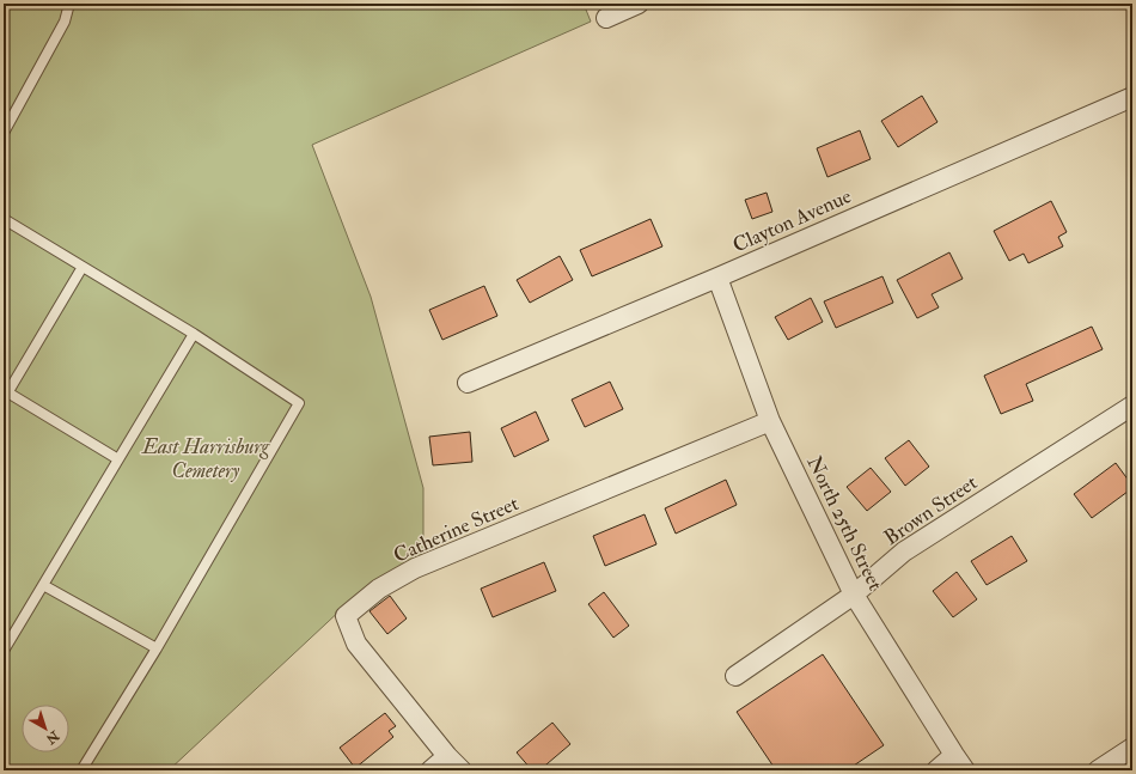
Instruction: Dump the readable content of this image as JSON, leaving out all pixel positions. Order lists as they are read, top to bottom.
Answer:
{
  "streets": {
    "street": [
      "Clayton Avenue",
      "Brown Street",
      "North 25th Street",
      "Catherine Street"
    ]
  },
  "crossings": [
    ["Clayton Avenue", "North 25th Street"],
    ["Brown Street", "North 25th Street"],
    ["North 25th Street", "Catherine Street"]
  ],
  "parks": ["East Harrisburg Cemetery"],
  "north": "bottom right"
}
